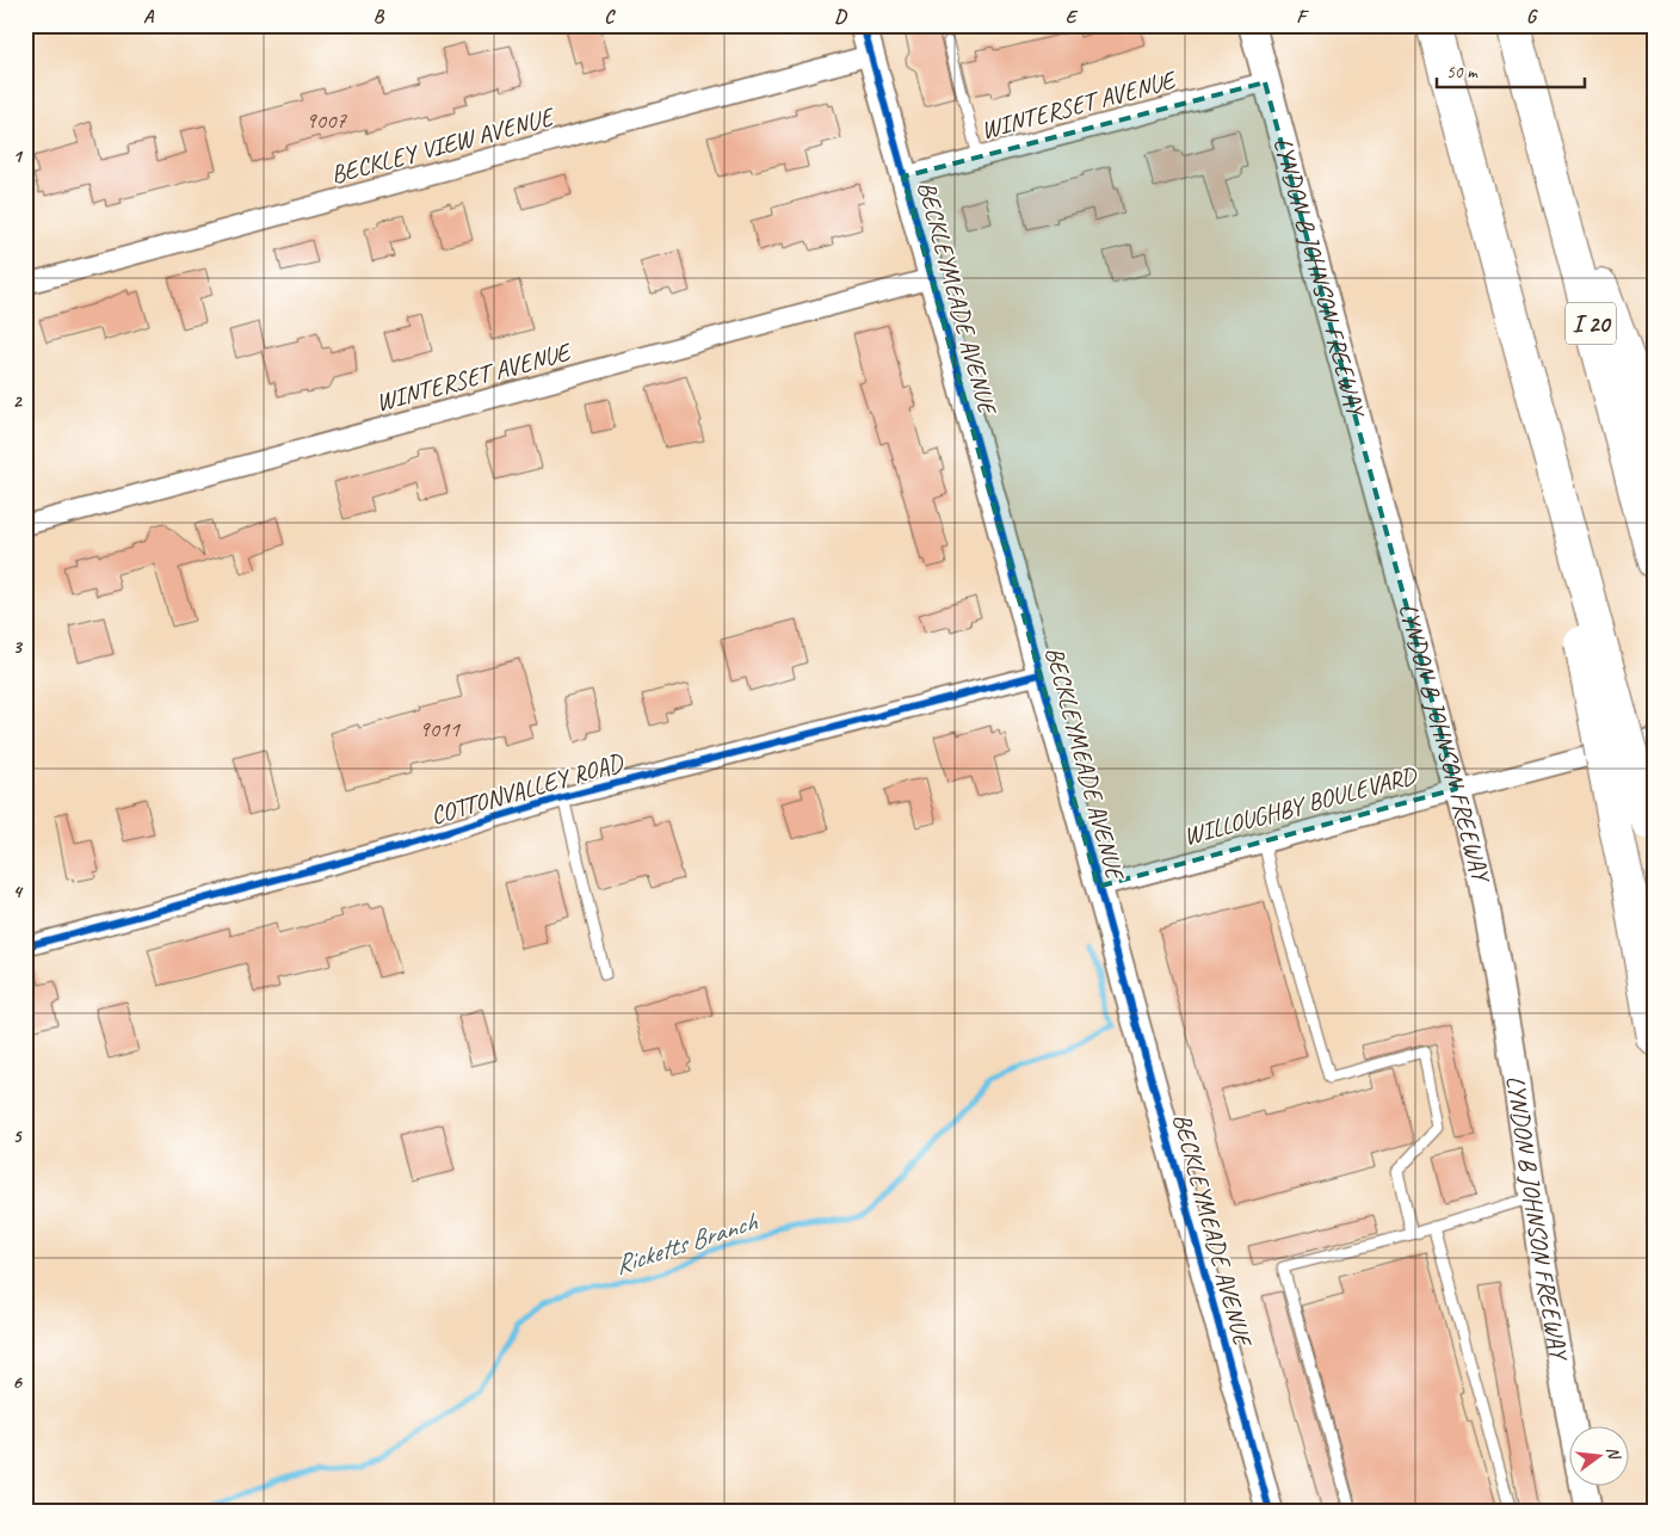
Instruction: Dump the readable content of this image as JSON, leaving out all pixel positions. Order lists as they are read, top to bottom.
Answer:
{
  "streets": {
    "highway": ["I 20"],
    "street": [
      "WINTERSET AVENUE",
      "BECKLEY VIEW AVENUE",
      "LYNDON B JOHNSON FREEWAY",
      "BECKLEYMEADE AVENUE",
      "COTTONVALLEY ROAD",
      "WILLOUGHBY BOULEVARD"
    ]
  },
  "crossings": [
    ["WINTERSET AVENUE", "LYNDON B JOHNSON FREEWAY"],
    ["WINTERSET AVENUE", "BECKLEYMEADE AVENUE"],
    ["BECKLEY VIEW AVENUE", "BECKLEYMEADE AVENUE"],
    ["LYNDON B JOHNSON FREEWAY", "WILLOUGHBY BOULEVARD"],
    ["BECKLEYMEADE AVENUE", "COTTONVALLEY ROAD"],
    ["BECKLEYMEADE AVENUE", "WILLOUGHBY BOULEVARD"]
  ],
  "water": ["Ricketts Branch"],
  "house_numbers": ["9007", "9011"],
  "scale_bar": "50 m",
  "north": "right",
  "grid": {
    "columns": [
      "A",
      "B",
      "C",
      "D",
      "E",
      "F",
      "G"
    ],
    "rows": [
      "1",
      "2",
      "3",
      "4",
      "5",
      "6"
    ]
  }
}
